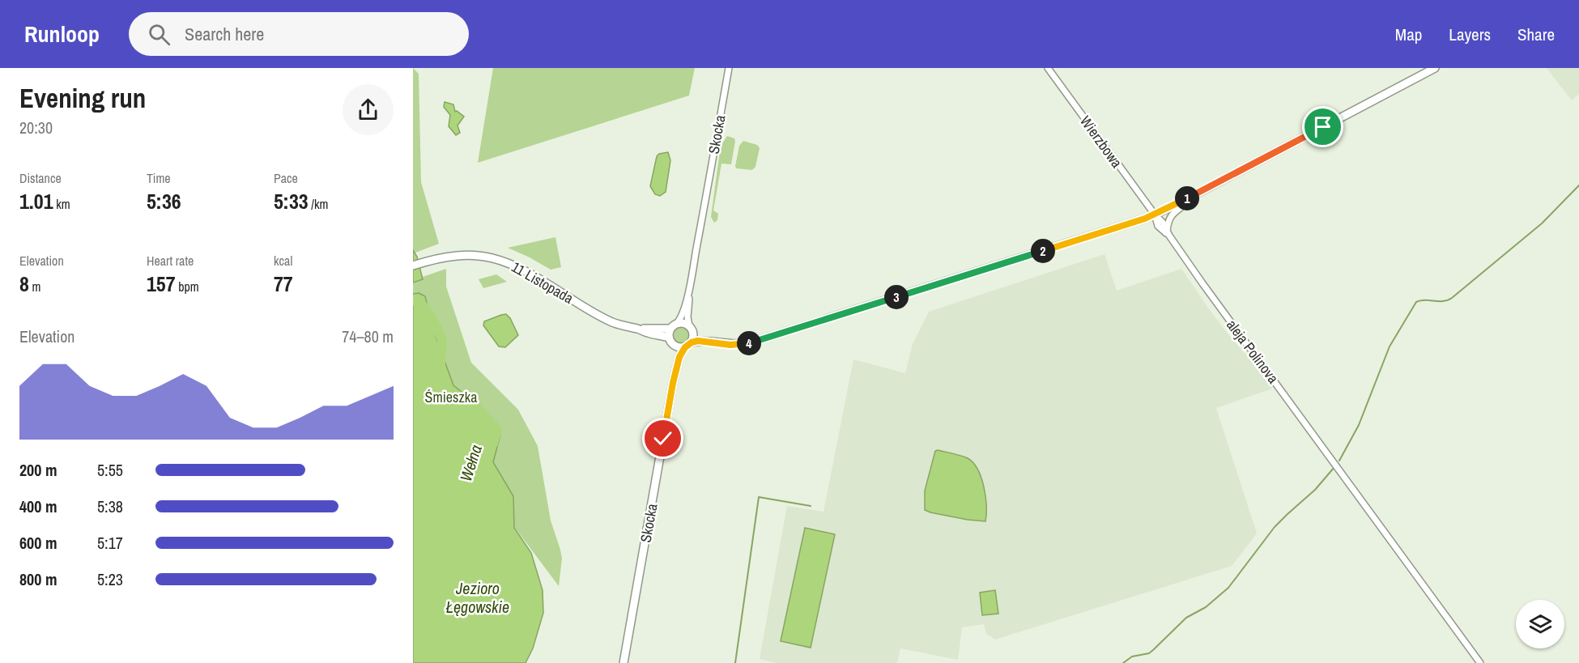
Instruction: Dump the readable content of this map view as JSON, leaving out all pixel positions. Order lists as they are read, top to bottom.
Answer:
{
  "streets": {
    "main road": ["Skocka", "11 Listopada"],
    "street": ["Wierzbowa", "aleja Polinova"]
  },
  "crossings": [
    ["Skocka", "11 Listopada"],
    ["Wierzbowa", "aleja Polinova"]
  ],
  "water": ["Wełna", "Jezioro Łęgowskie"],
  "parks": ["Śmieszka"],
  "page": {
    "header": "Runloop",
    "search": "Search here",
    "nav": ["Map", "Layers", "Share"],
    "heading": ["Evening run", "20:30"],
    "stats": [
      ["Distance", "1.01 km"],
      ["Time", "5:36"],
      ["Pace", "5:33 /km"],
      ["Elevation", "8 m"],
      ["Heart rate", "157 bpm"],
      ["kcal", "77"]
    ],
    "pins": [
      "1",
      "2",
      "3",
      "4"
    ],
    "chart": ["Elevation", "74–80 m"],
    "list": [
      {
        "name": "200 m",
        "note": "5:55"
      },
      {
        "name": "400 m",
        "note": "5:38"
      },
      {
        "name": "600 m",
        "note": "5:17"
      },
      {
        "name": "800 m",
        "note": "5:23"
      }
    ]
  }
}
